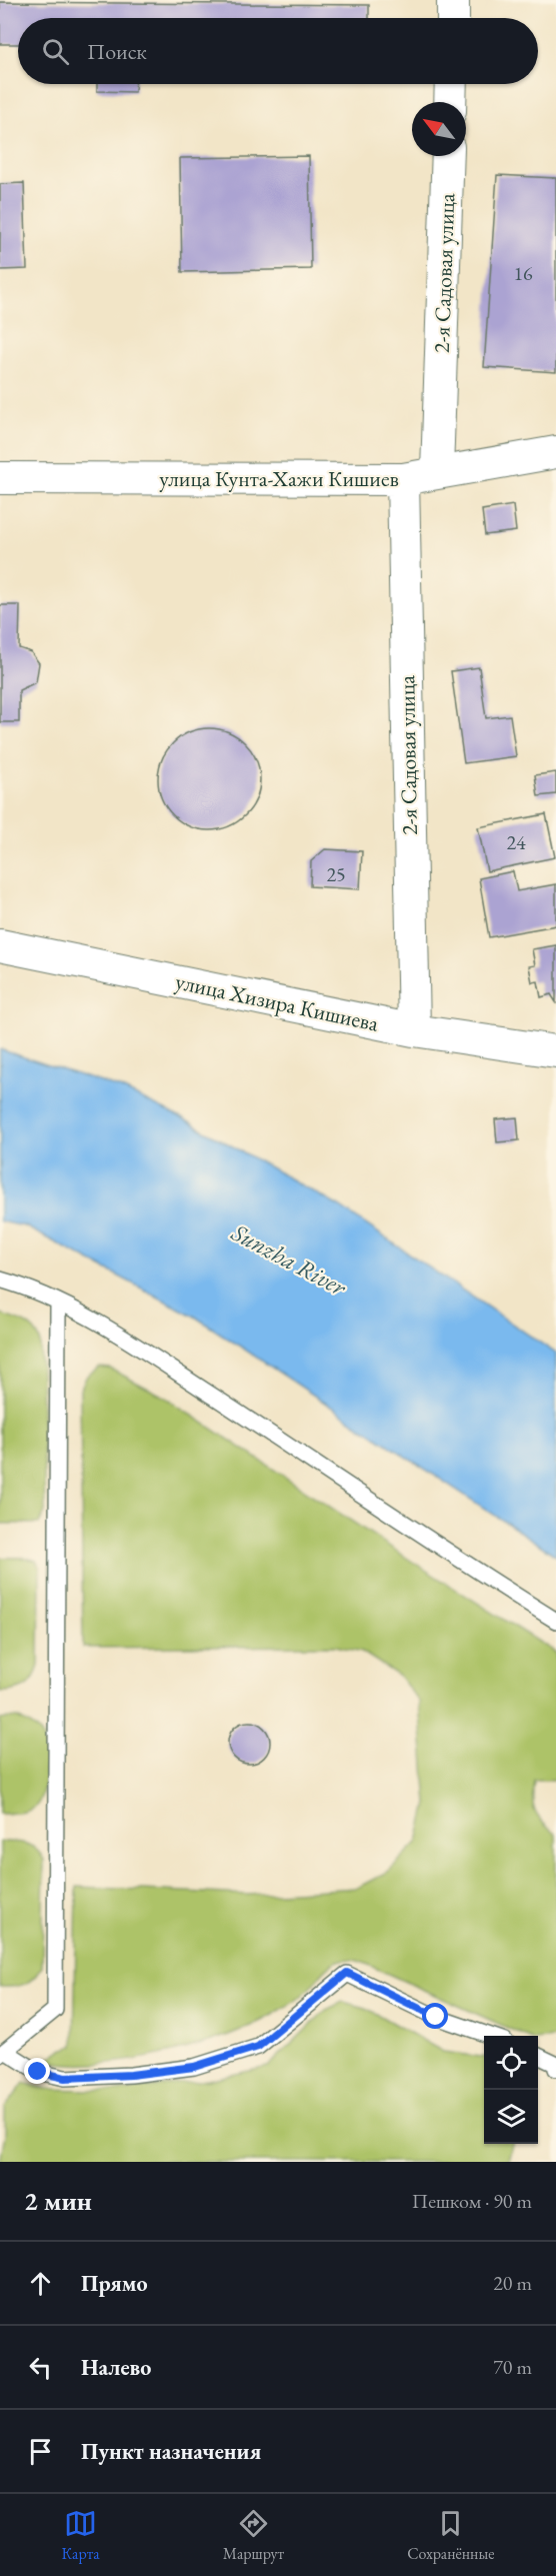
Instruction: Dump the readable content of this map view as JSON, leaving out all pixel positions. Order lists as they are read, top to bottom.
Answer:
{
  "streets": {
    "street": ["2-я Садовая улица", "улица Кунта-Хажи Кишиев", "улица Хизира Кишиева"]
  },
  "crossings": [
    ["2-я Садовая улица", "улица Кунта-Хажи Кишиев"],
    ["2-я Садовая улица", "улица Хизира Кишиева"]
  ],
  "water": ["Sunzha River"],
  "house_numbers": ["16", "24", "25"],
  "north": "top left",
  "page": {
    "search": "Поиск",
    "heading": ["2 мин", "Пешком · 90 m"],
    "list": [
      ["Прямо", "20 m"],
      ["Налево", "70 m"],
      "Пункт назначения"
    ],
    "nav": ["Карта", "Маршрут", "Сохранённые"]
  }
}
